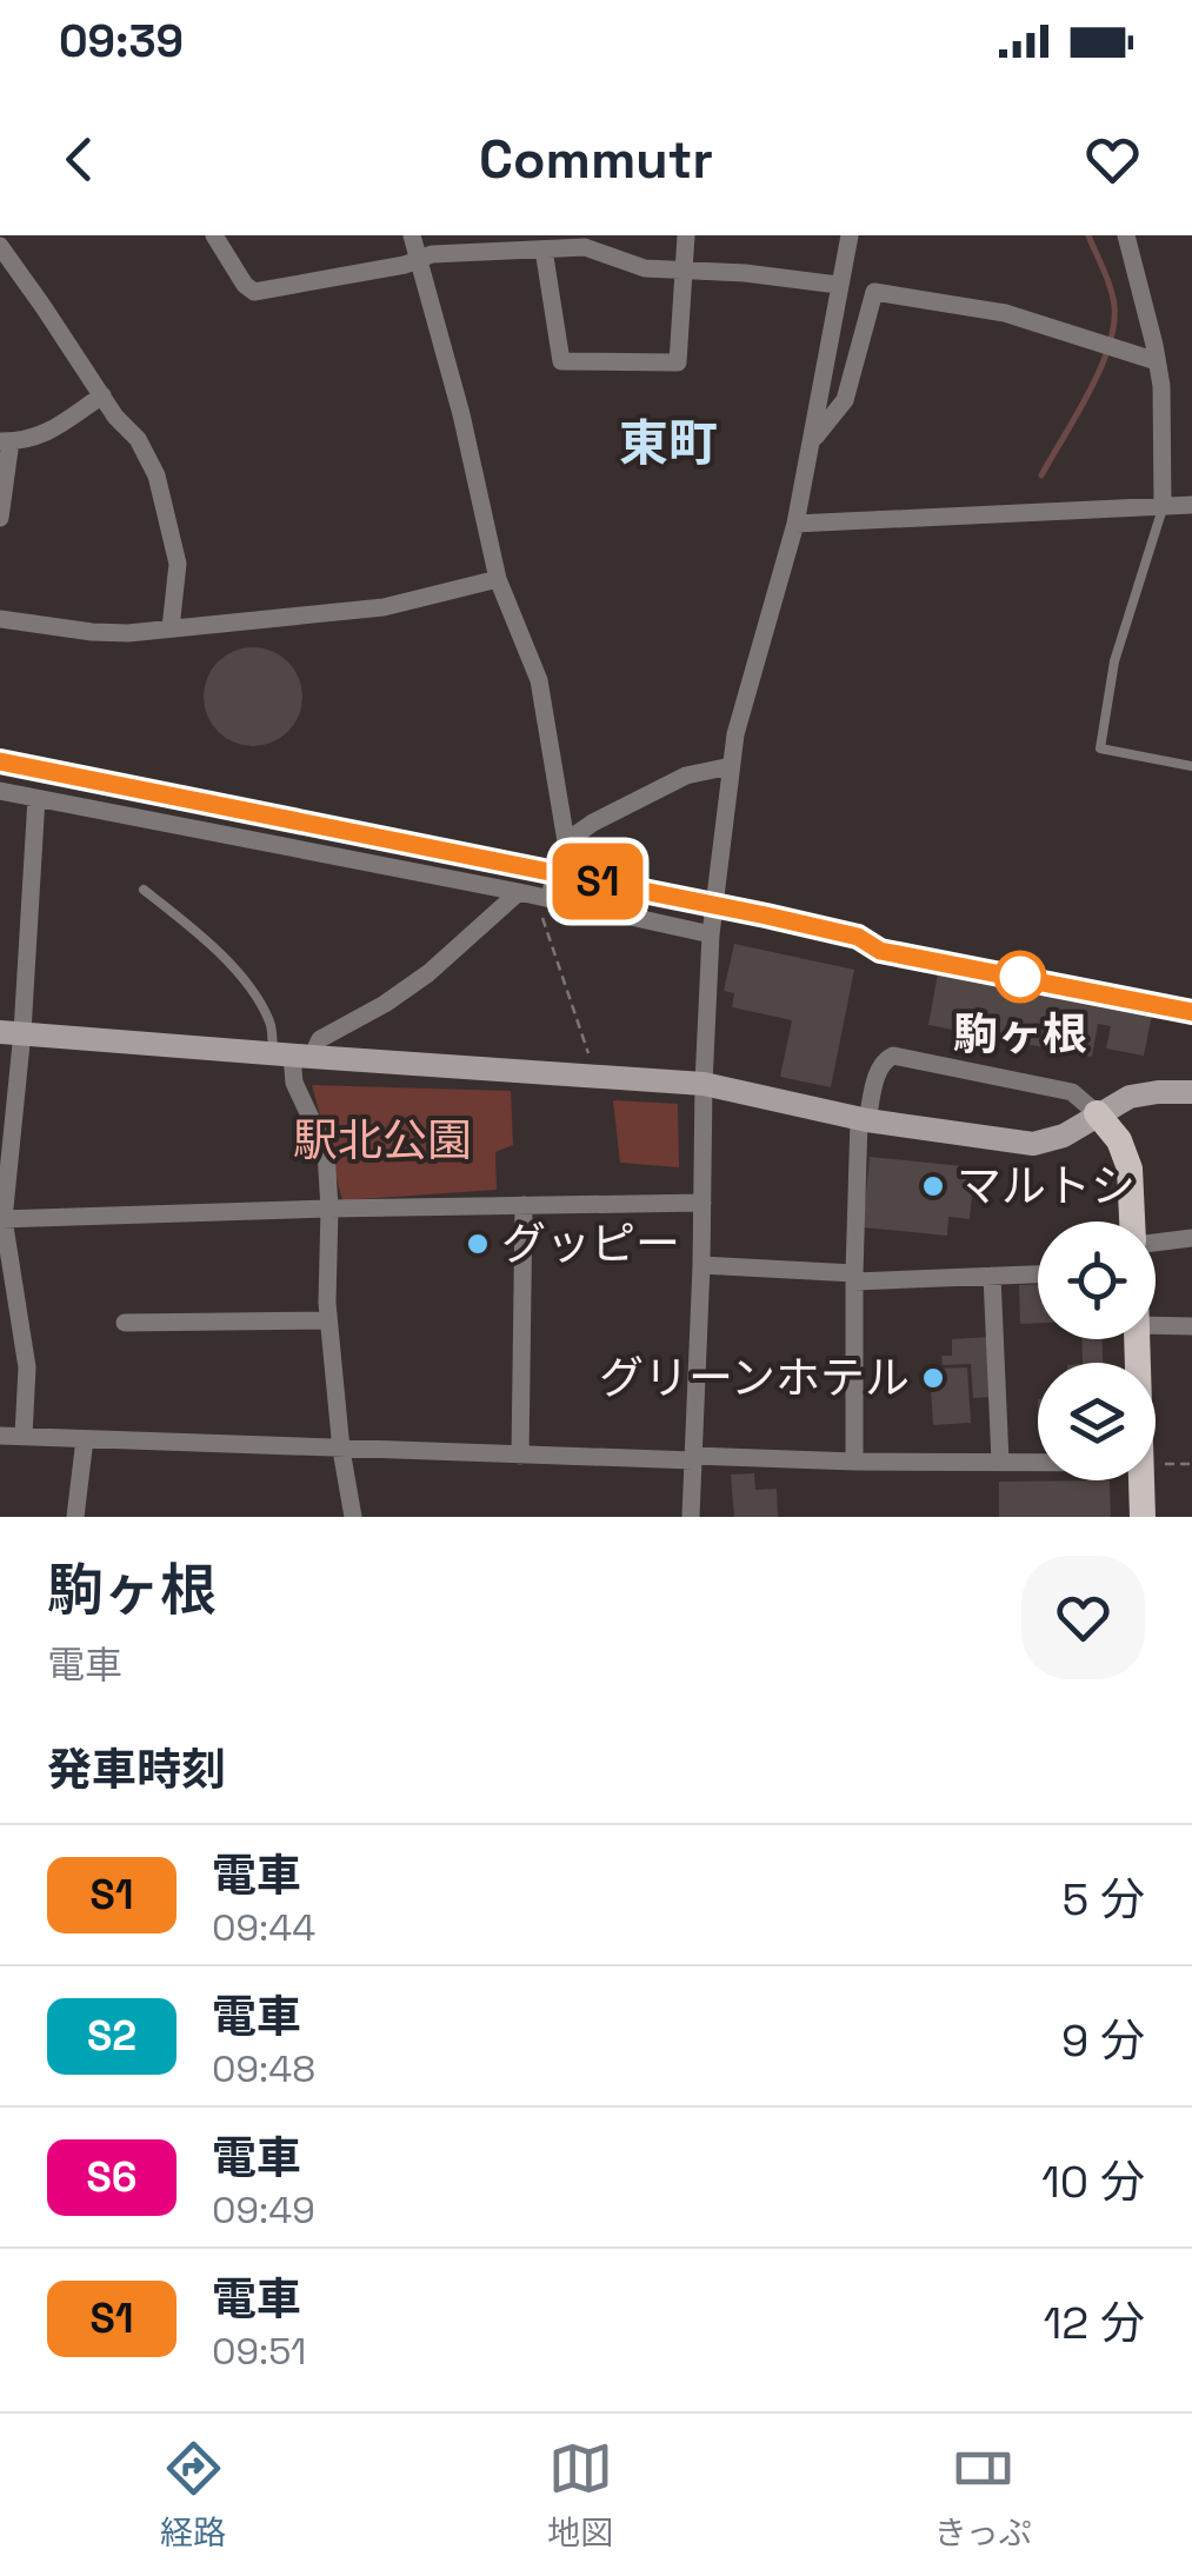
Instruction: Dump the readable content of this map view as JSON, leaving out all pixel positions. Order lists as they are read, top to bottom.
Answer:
{
  "districts": ["東町"],
  "parks": ["駅北公園"],
  "places": [
    "駒ヶ根",
    "マルトシ",
    "グッピー",
    "グリーンホテル"
  ],
  "page": {
    "status": "09:39",
    "header": "Commutr",
    "on_map": "S1",
    "heading": [
      ["駒ヶ根", "電車"],
      "発車時刻"
    ],
    "list": [
      {
        "mark": "S1",
        "name": "電車",
        "note": "09:44",
        "value": "5 分"
      },
      {
        "mark": "S2",
        "name": "電車",
        "note": "09:48",
        "value": "9 分"
      },
      {
        "mark": "S6",
        "name": "電車",
        "note": "09:49",
        "value": "10 分"
      },
      {
        "mark": "S1",
        "name": "電車",
        "note": "09:51",
        "value": "12 分"
      }
    ],
    "tabs": ["経路", "地図", "きっぷ"]
  }
}
